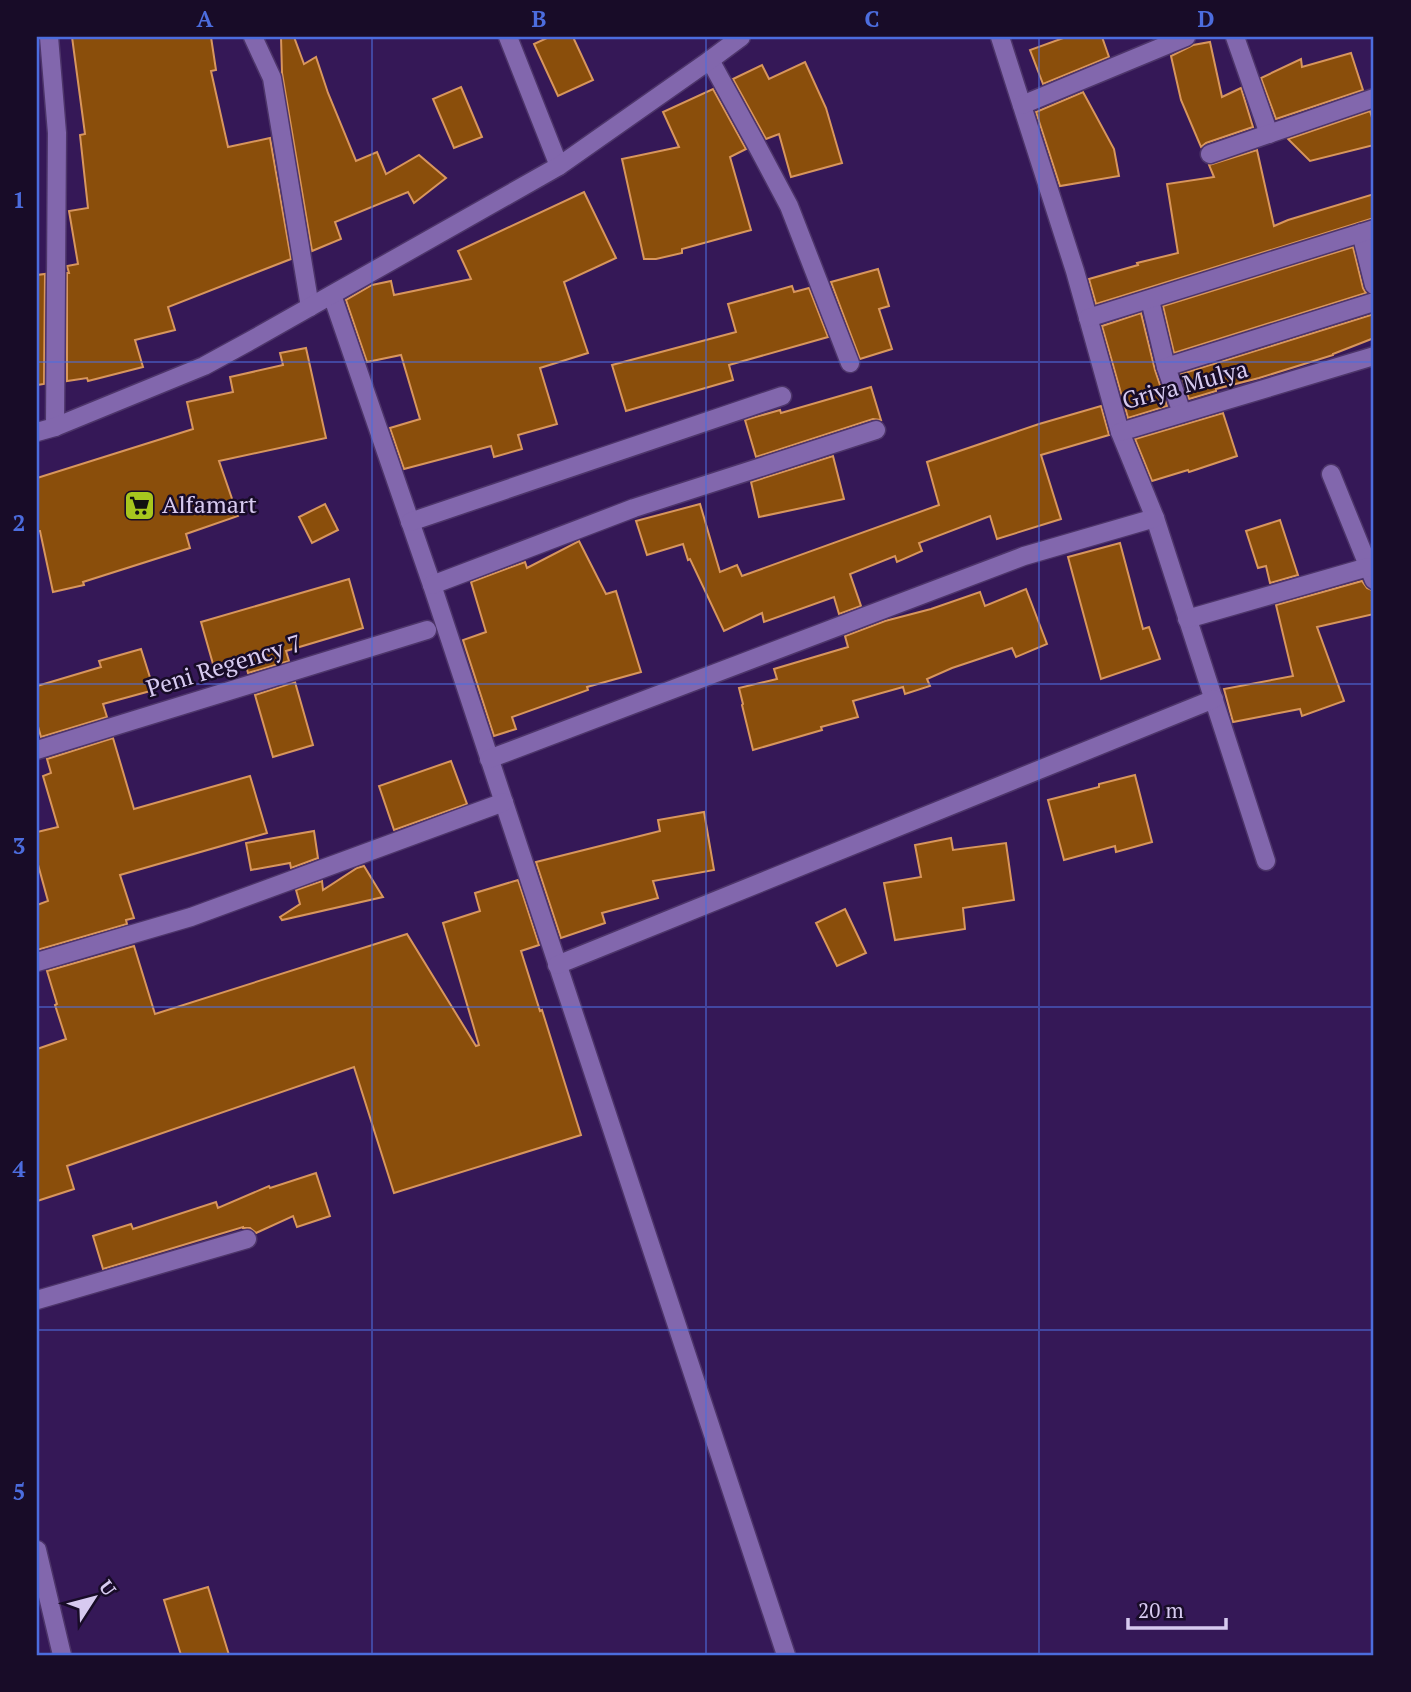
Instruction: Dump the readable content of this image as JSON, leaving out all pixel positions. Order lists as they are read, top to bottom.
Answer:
{
  "streets": {
    "street": ["Griya Mulya", "Peni Regency 7"]
  },
  "places": {
    "supermarket": ["Alfamart"]
  },
  "scale_bar": "20 m",
  "north": "top right",
  "grid": {
    "columns": [
      "A",
      "B",
      "C",
      "D"
    ],
    "rows": [
      "1",
      "2",
      "3",
      "4",
      "5"
    ]
  }
}
